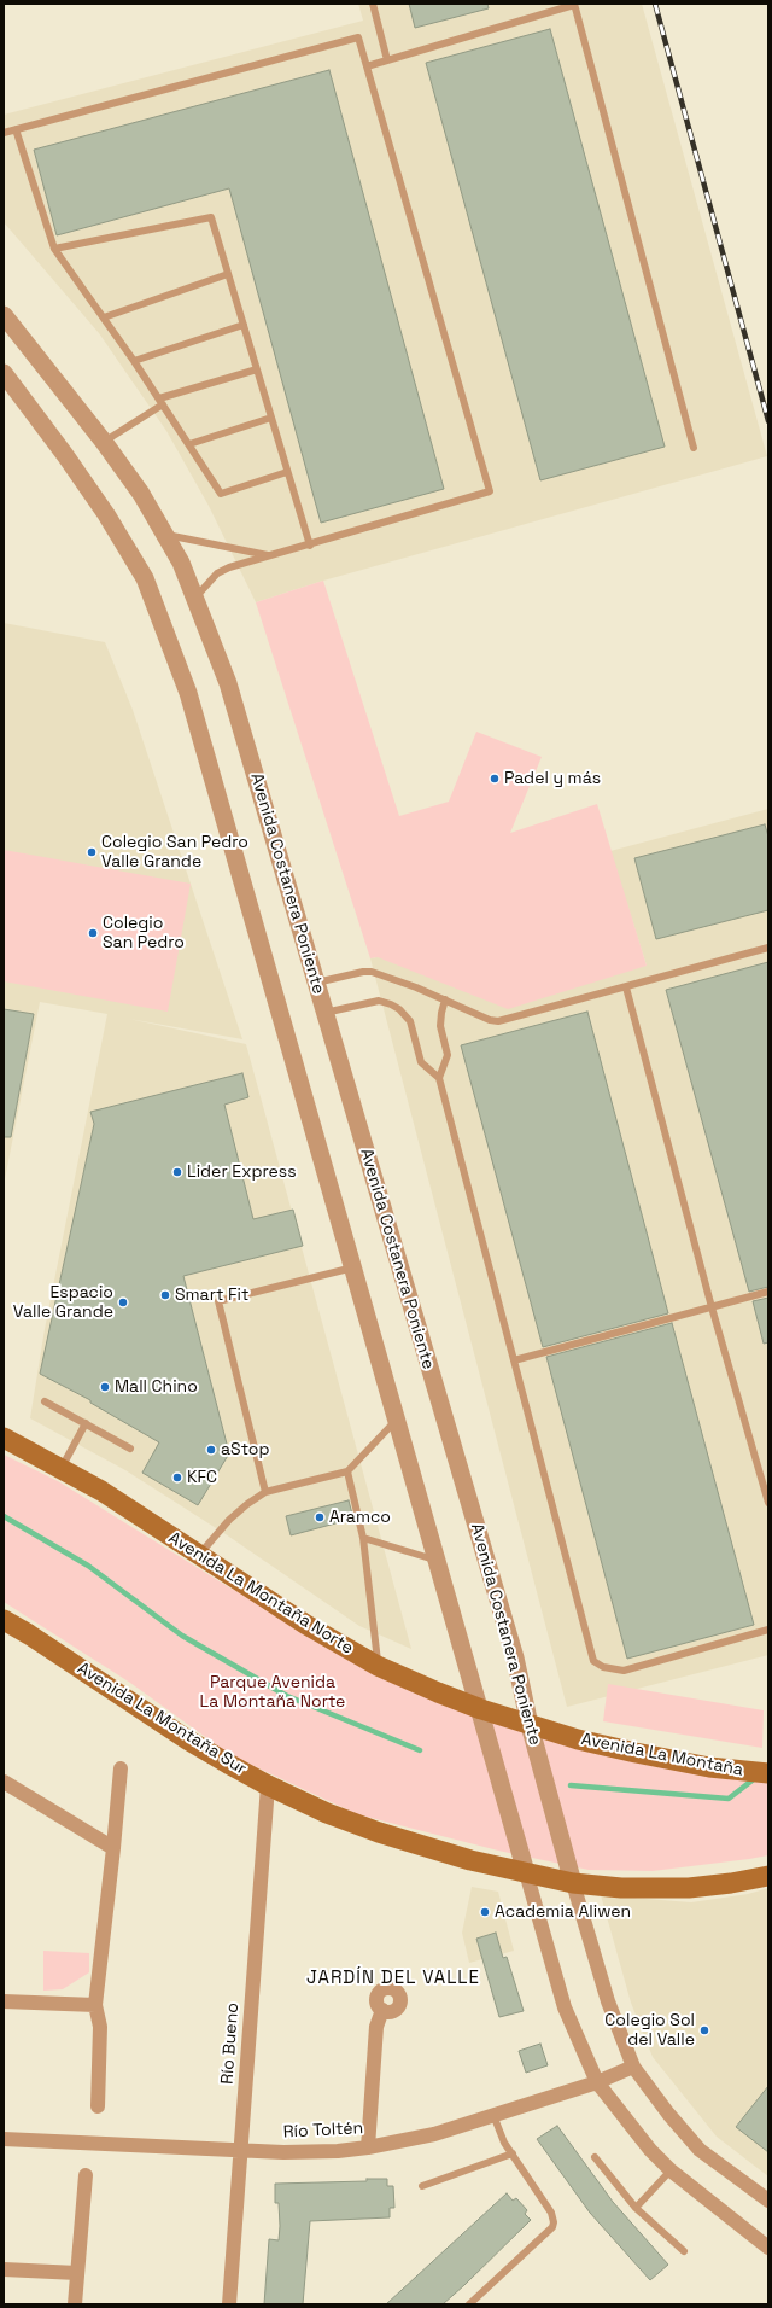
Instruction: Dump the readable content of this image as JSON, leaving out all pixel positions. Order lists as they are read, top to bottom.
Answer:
{
  "streets": {
    "main road": ["Avenida La Montaña Norte", "Avenida La Montaña Sur", "Avenida La Montaña"],
    "street": ["Avenida Costanera Poniente", "Río Bueno", "Río Toltén"]
  },
  "crossings": [
    ["Avenida Costanera Poniente", "Avenida La Montaña Norte"],
    ["Avenida Costanera Poniente", "Avenida La Montaña Sur"],
    ["Avenida Costanera Poniente", "Avenida La Montaña"],
    ["Avenida Costanera Poniente", "Río Toltén"],
    ["Avenida La Montaña Norte", "Avenida La Montaña"],
    ["Avenida La Montaña Sur", "Río Bueno"],
    ["Río Bueno", "Río Toltén"]
  ],
  "districts": ["JARDÍN DEL VALLE"],
  "parks": ["Parque Avenida La Montaña Norte"],
  "places": [
    "Padel y más",
    "Colegio San Pedro Valle Grande",
    "Colegio San Pedro",
    "Lider Express",
    "Smart Fit",
    "Espacio Valle Grande",
    "Mall Chino",
    "aStop",
    "KFC",
    "Aramco",
    "Academia Aliwen",
    "Colegio Sol del Valle"
  ]
}
